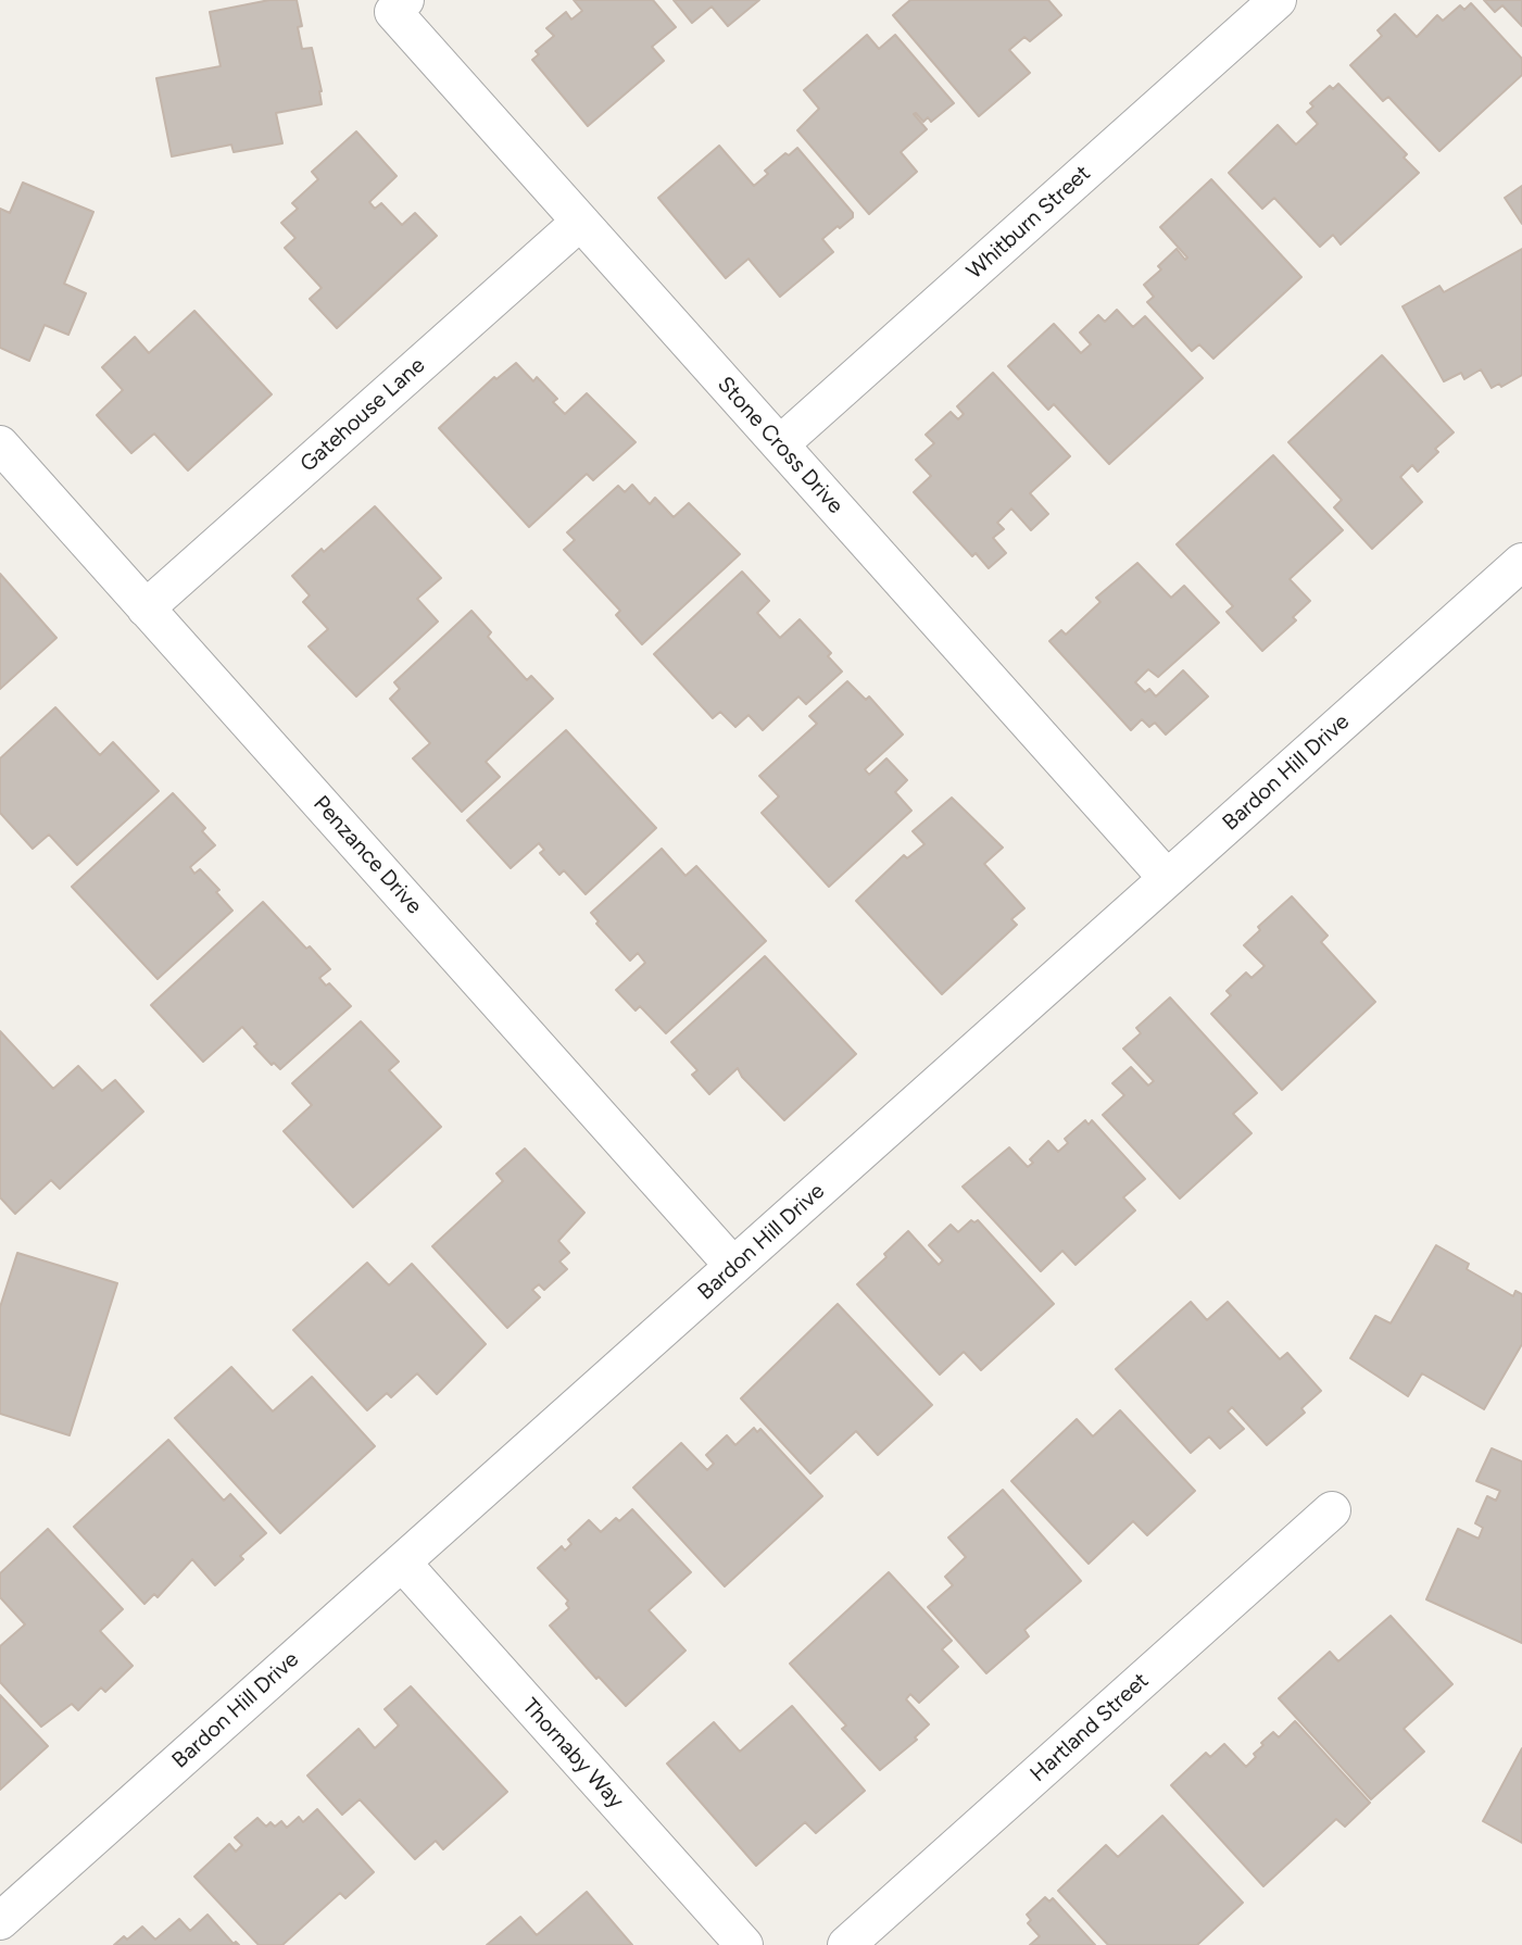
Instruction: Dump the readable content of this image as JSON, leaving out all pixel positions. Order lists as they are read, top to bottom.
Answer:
{
  "streets": {
    "street": [
      "Whitburn Street",
      "Gatehouse Lane",
      "Stone Cross Drive",
      "Bardon Hill Drive",
      "Penzance Drive",
      "Hartland Street",
      "Thornaby Way"
    ]
  },
  "crossings": [
    ["Whitburn Street", "Stone Cross Drive"],
    ["Gatehouse Lane", "Stone Cross Drive"],
    ["Gatehouse Lane", "Penzance Drive"],
    ["Stone Cross Drive", "Bardon Hill Drive"],
    ["Bardon Hill Drive", "Penzance Drive"],
    ["Bardon Hill Drive", "Thornaby Way"]
  ]
}
